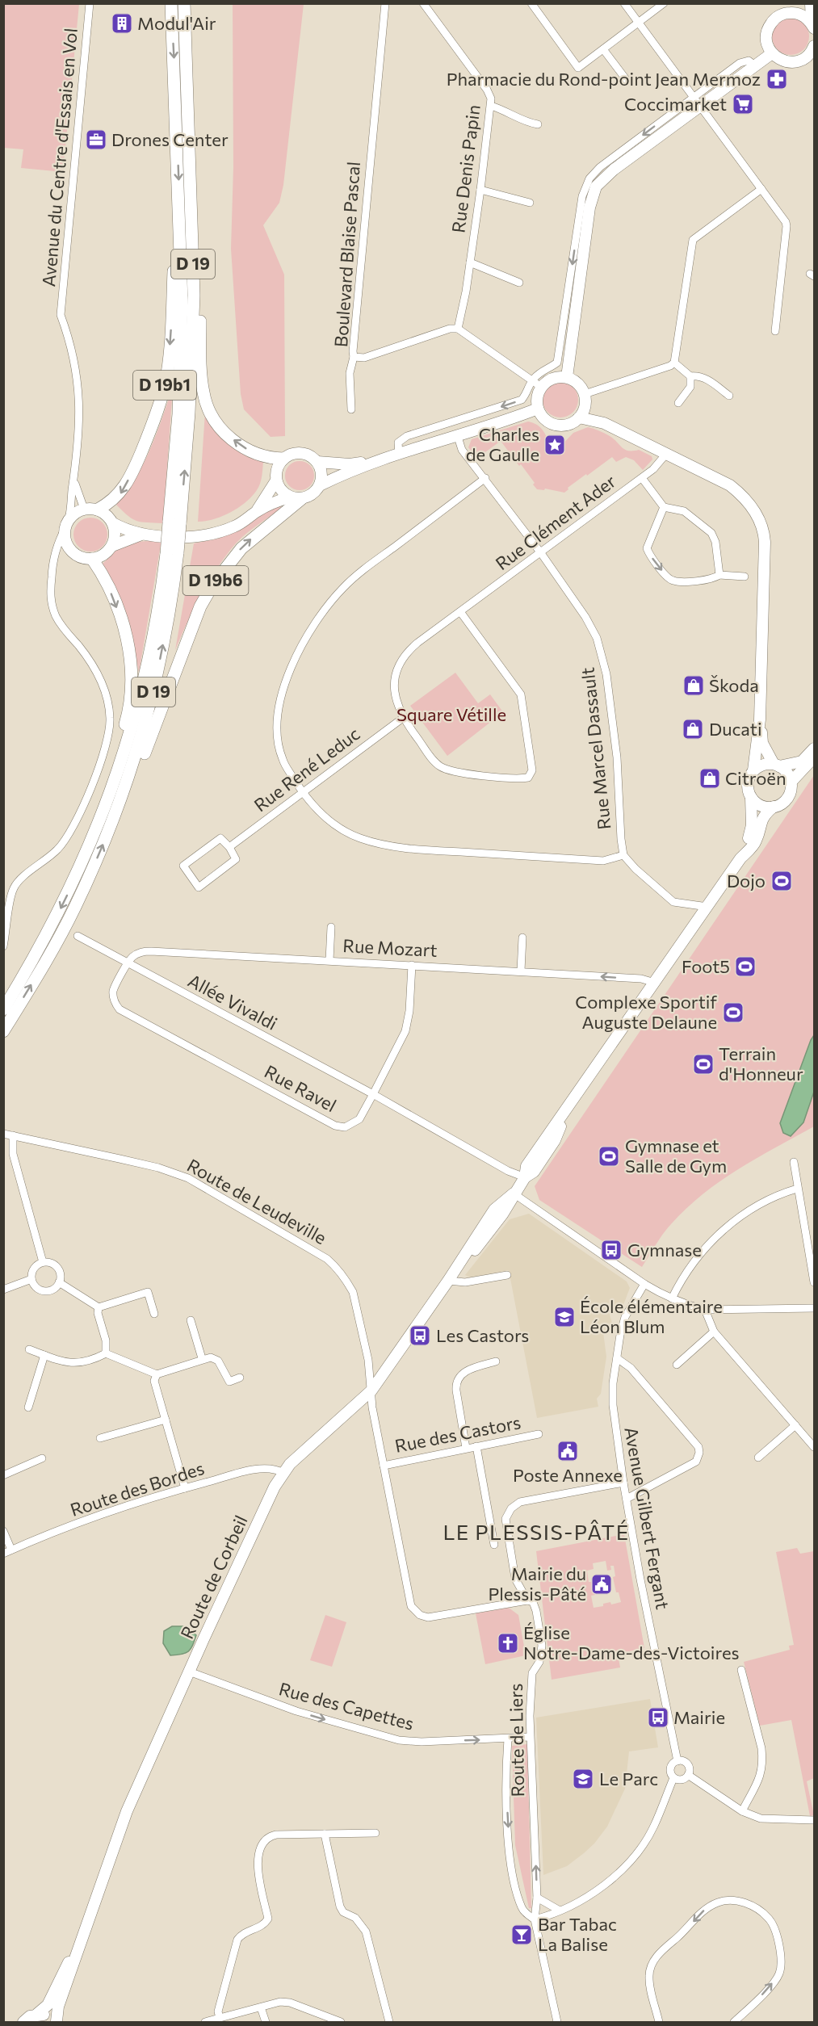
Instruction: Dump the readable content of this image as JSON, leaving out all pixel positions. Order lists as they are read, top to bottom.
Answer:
{
  "streets": {
    "main road": ["D 19", "D 19b1", "D 19b6"],
    "street": [
      "Avenue du Centre d'Essais en Vol",
      "Rue Denis Papin",
      "Boulevard Blaise Pascal",
      "Rue Clément Ader",
      "Rue Marcel Dassault",
      "Rue René Leduc",
      "Rue Mozart",
      "Allée Vivaldi",
      "Rue Ravel",
      "Route de Leudeville",
      "Rue des Castors",
      "Route des Bordes",
      "Avenue Gilbert Fergant",
      "Route de Corbeil",
      "Rue des Capettes",
      "Route de Liers"
    ]
  },
  "crossings": [
    ["Rue Denis Papin", "Boulevard Blaise Pascal"],
    ["D 19", "D 19b1"],
    ["D 19", "D 19b6"],
    ["Rue Clément Ader", "Rue Marcel Dassault"],
    ["Rue Clément Ader", "Rue René Leduc"],
    ["Rue Mozart", "Allée Vivaldi"],
    ["Rue Mozart", "Rue Ravel"],
    ["Rue Mozart", "Route de Corbeil"],
    ["Allée Vivaldi", "Rue Ravel"],
    ["Route de Leudeville", "Route de Corbeil"],
    ["Route des Bordes", "Route de Corbeil"],
    ["Avenue Gilbert Fergant", "Route de Liers"],
    ["Route de Corbeil", "Rue des Capettes"],
    ["Rue des Capettes", "Route de Liers"]
  ],
  "one_way": ["Rue des Capettes"],
  "districts": ["LE PLESSIS-PÂTÉ"],
  "parks": ["Square Vétille"],
  "places": {
    "building": ["Modul'Air"],
    "pharmacy": ["Pharmacie du Rond-point Jean Mermoz"],
    "supermarket": ["Coccimarket"],
    "office": ["Drones Center"],
    "place": ["Charles de Gaulle"],
    "shop": ["Škoda", "Ducati", "Citroën"],
    "sports": [
      "Dojo",
      "Foot5",
      "Complexe Sportif Auguste Delaune",
      "Terrain d'Honneur",
      "Gymnase et Salle de Gym"
    ],
    "bus stop": ["Gymnase", "Les Castors", "Mairie"],
    "school or university": ["École élémentaire Léon Blum", "Le Parc"],
    "public building": ["Poste Annexe", "Mairie du Plessis-Pâté"],
    "church": ["Église Notre-Dame-des-Victoires"],
    "bar": ["Bar Tabac La Balise"]
  }
}
